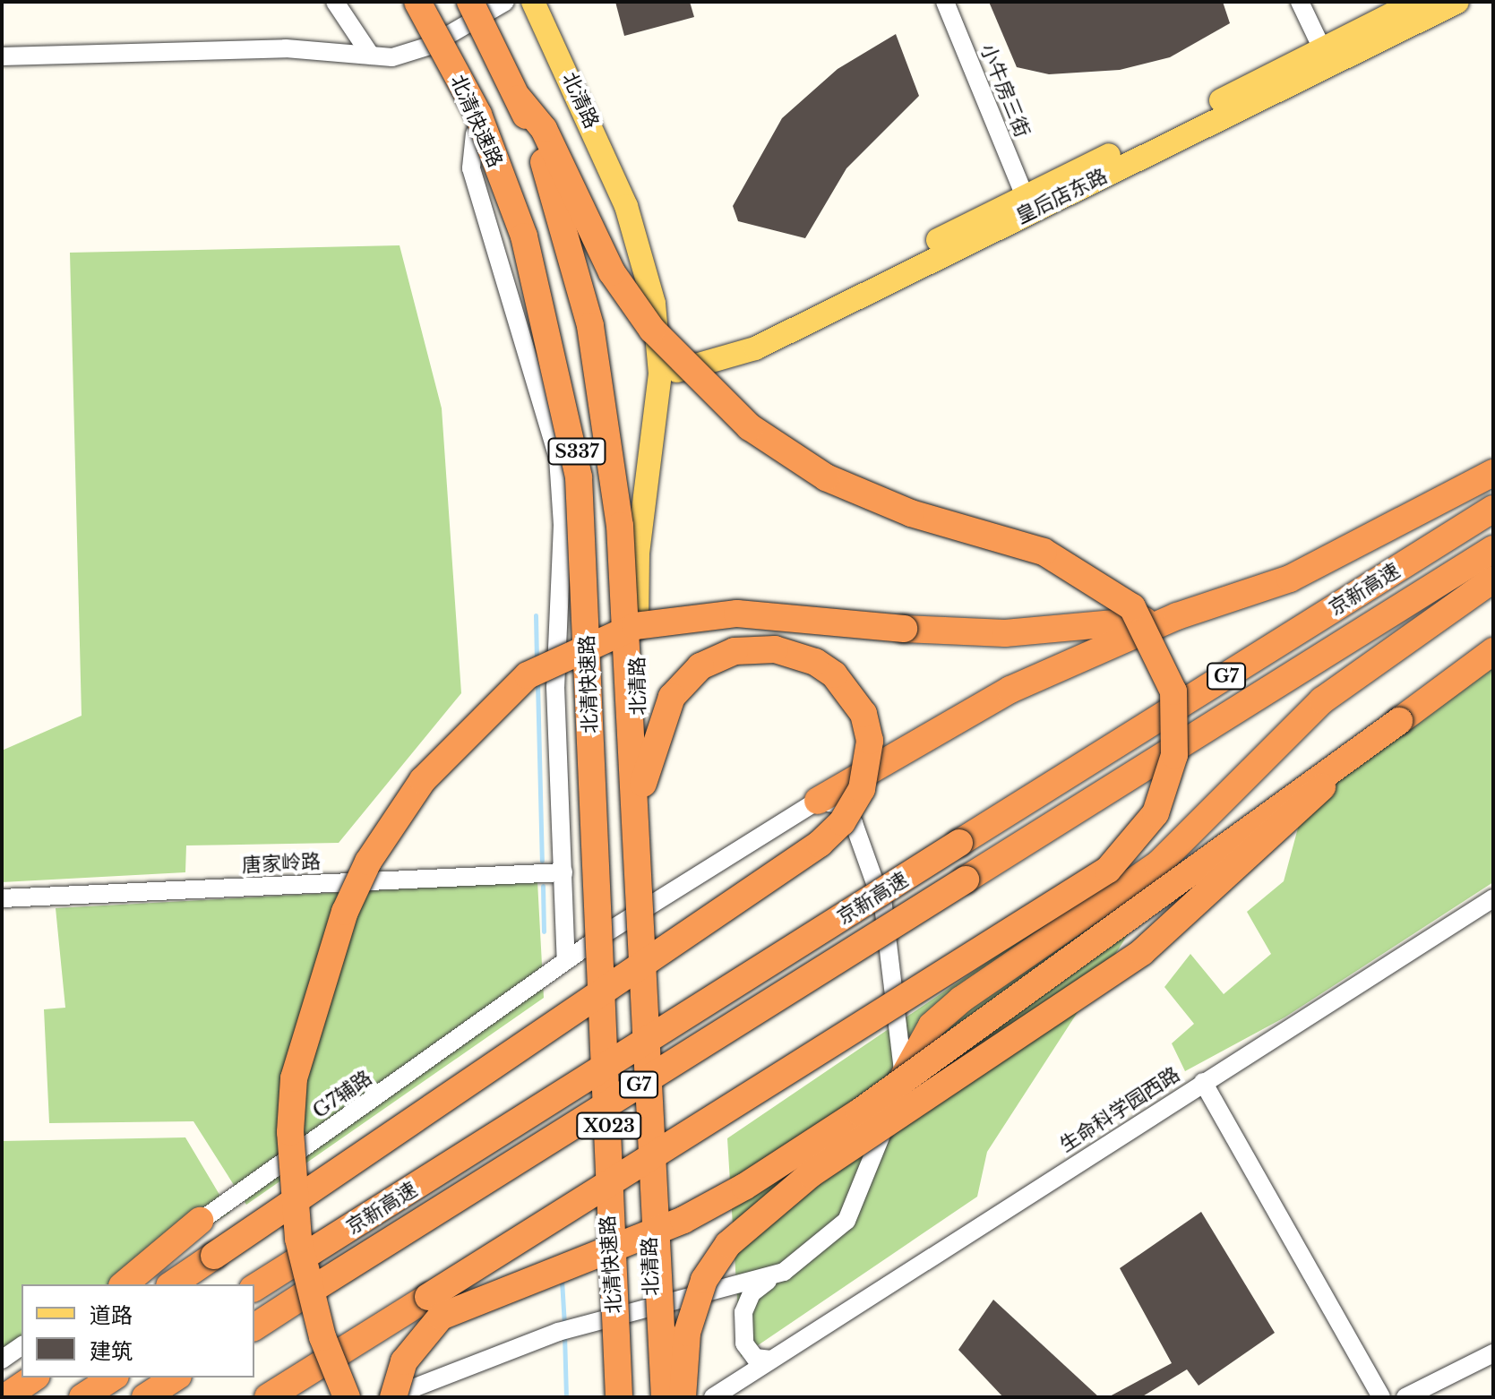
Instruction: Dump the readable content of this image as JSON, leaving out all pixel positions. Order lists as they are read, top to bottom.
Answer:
{
  "streets": {
    "highway": ["北清快速路", "京新高速", "G7"],
    "main road": [
      "北清路",
      "皇后店东路",
      "S337",
      "X023"
    ],
    "street": [
      "小牛房三街",
      "唐家岭路",
      "G7辅路",
      "生命科学园西路"
    ]
  },
  "crossings": [
    ["小牛房三街", "皇后店东路"],
    ["北清路", "北清快速路"],
    ["北清路", "皇后店东路"],
    ["北清路", "G7辅路"]
  ],
  "legend": ["道路", "建筑"]
}
